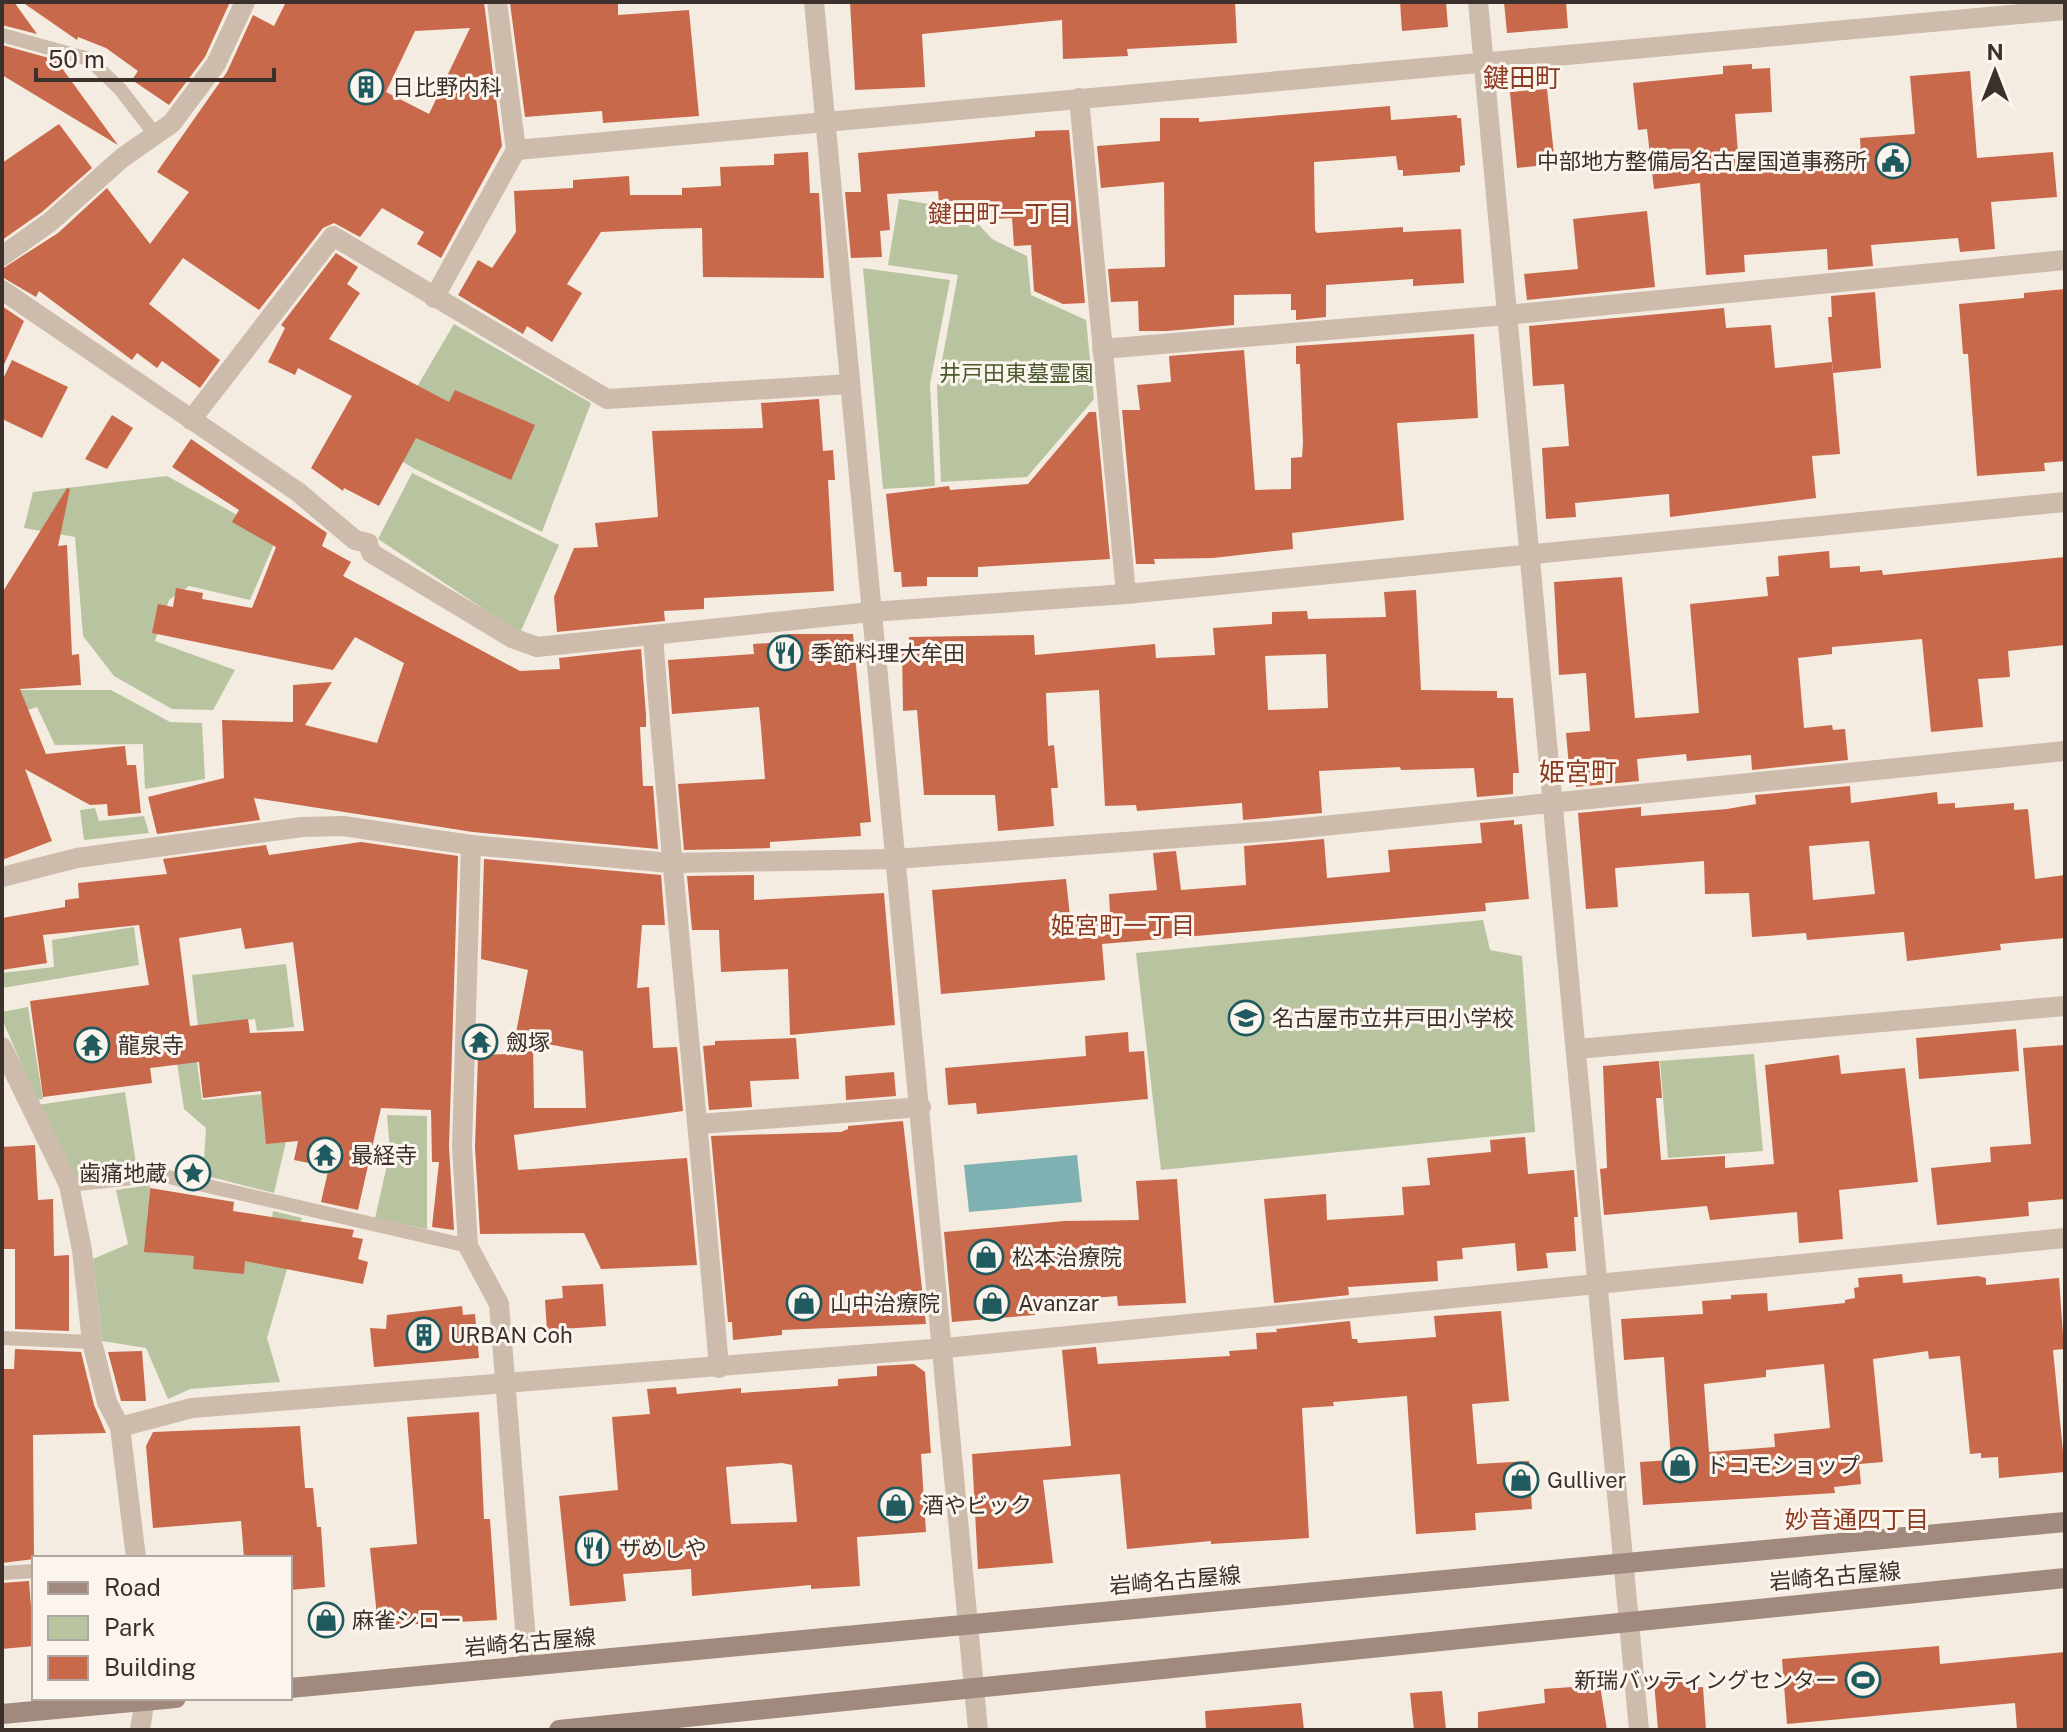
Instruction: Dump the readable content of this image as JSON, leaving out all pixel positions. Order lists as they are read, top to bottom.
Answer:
{
  "streets": {
    "main road": ["岩崎名古屋線"]
  },
  "districts": [
    "鍵田町",
    "鍵田町一丁目",
    "姫宮町",
    "姫宮町一丁目",
    "妙音通四丁目"
  ],
  "parks": ["井戸田東墓霊園"],
  "places": {
    "building": ["日比野内科", "URBAN Coh"],
    "public building": ["中部地方整備局名古屋国道事務所"],
    "restaurant": ["季節料理大牟田", "ザめしや"],
    "school or university": ["名古屋市立井戸田小学校"],
    "temple": ["劔塚", "龍泉寺", "最経寺"],
    "place": ["歯痛地蔵"],
    "shop": [
      "松本治療院",
      "山中治療院",
      "Avanzar",
      "ドコモショップ",
      "Gulliver",
      "酒やビック",
      "麻雀シロー"
    ],
    "sports": ["新瑞バッティングセンター"]
  },
  "legend": ["Road", "Park", "Building"],
  "scale_bar": "50 m",
  "north": "top"
}
